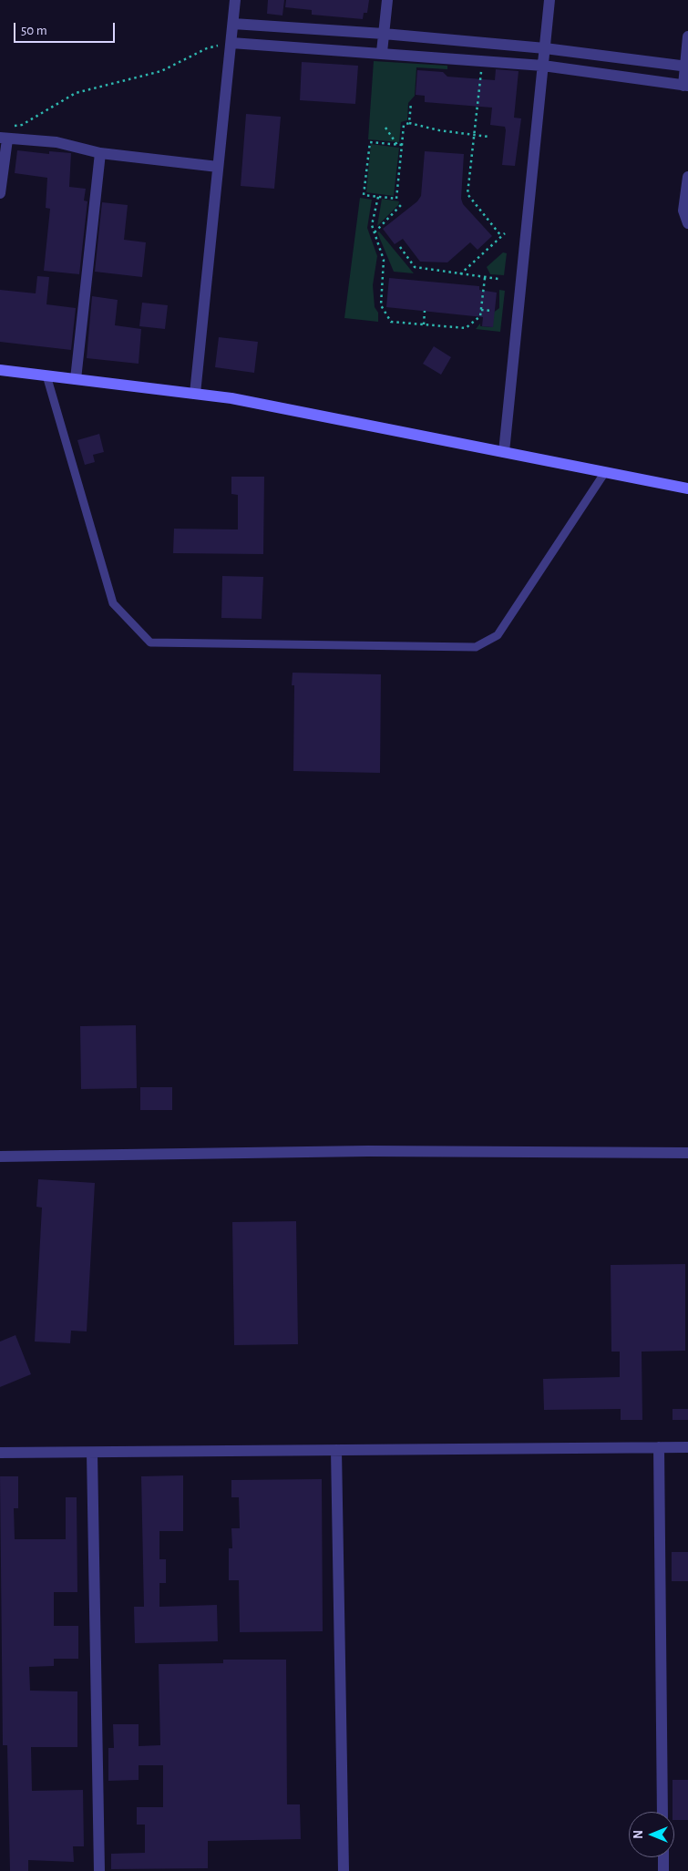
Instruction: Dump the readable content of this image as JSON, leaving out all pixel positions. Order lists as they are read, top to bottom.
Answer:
{
  "scale_bar": "50 m",
  "north": "left"
}
